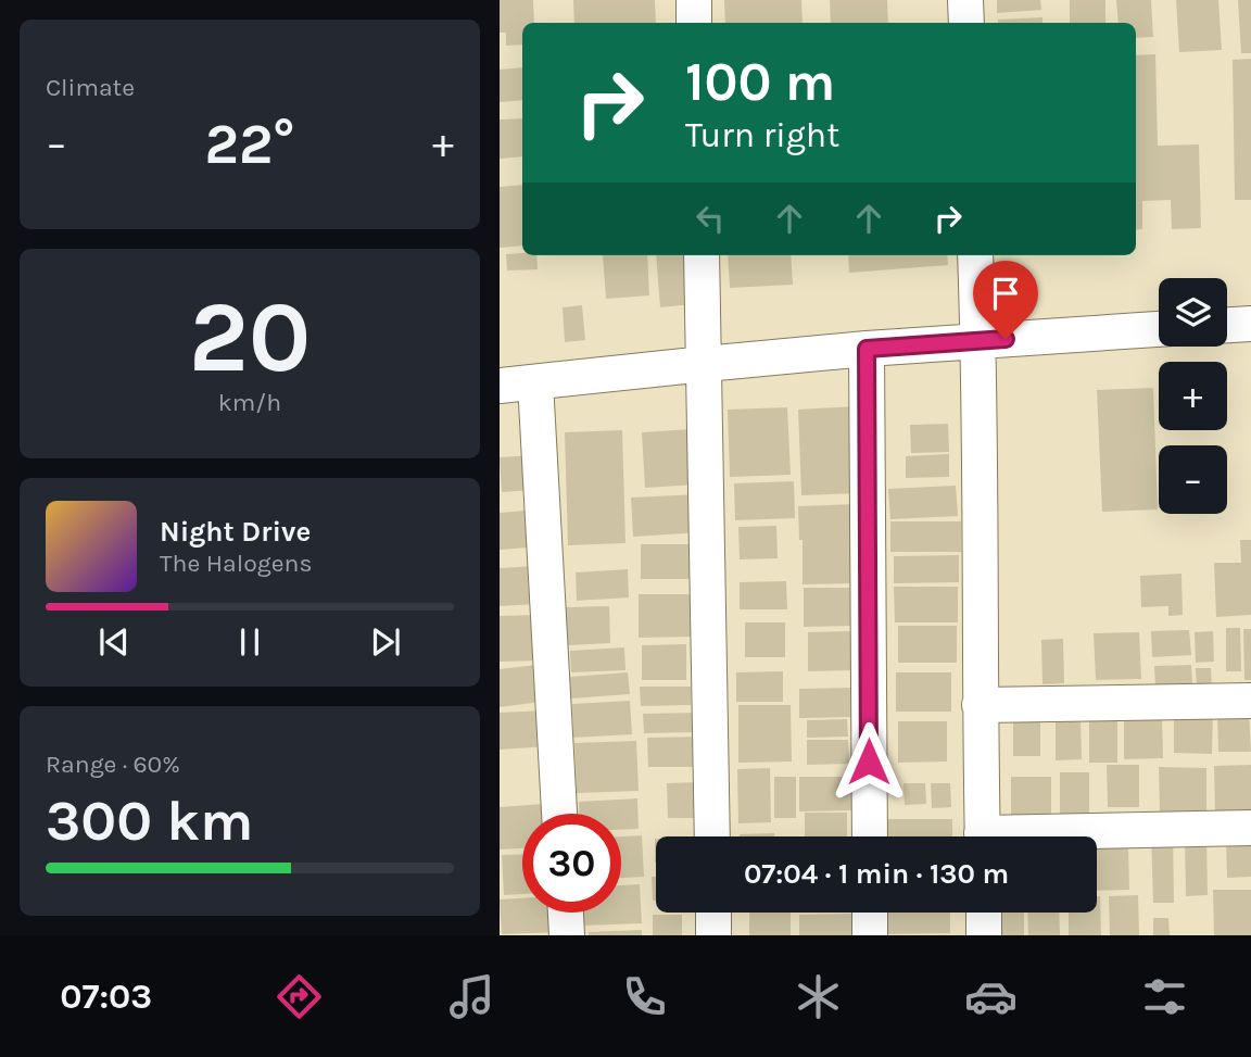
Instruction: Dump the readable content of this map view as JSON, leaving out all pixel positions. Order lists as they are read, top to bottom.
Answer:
{
  "page": {
    "tile": [
      "Climate",
      ["20", "km/h"],
      ["Range · 60%", "300 km"]
    ],
    "turn": ["100 m", "Turn right"],
    "heat": ["−", "22°", "+"],
    "map_buttons": ["+", "−"],
    "song": ["Night Drive", "The Halogens"],
    "limit": "30",
    "trip": "07:04 · 1 min · 130 m",
    "tabs": "07:03"
  }
}
